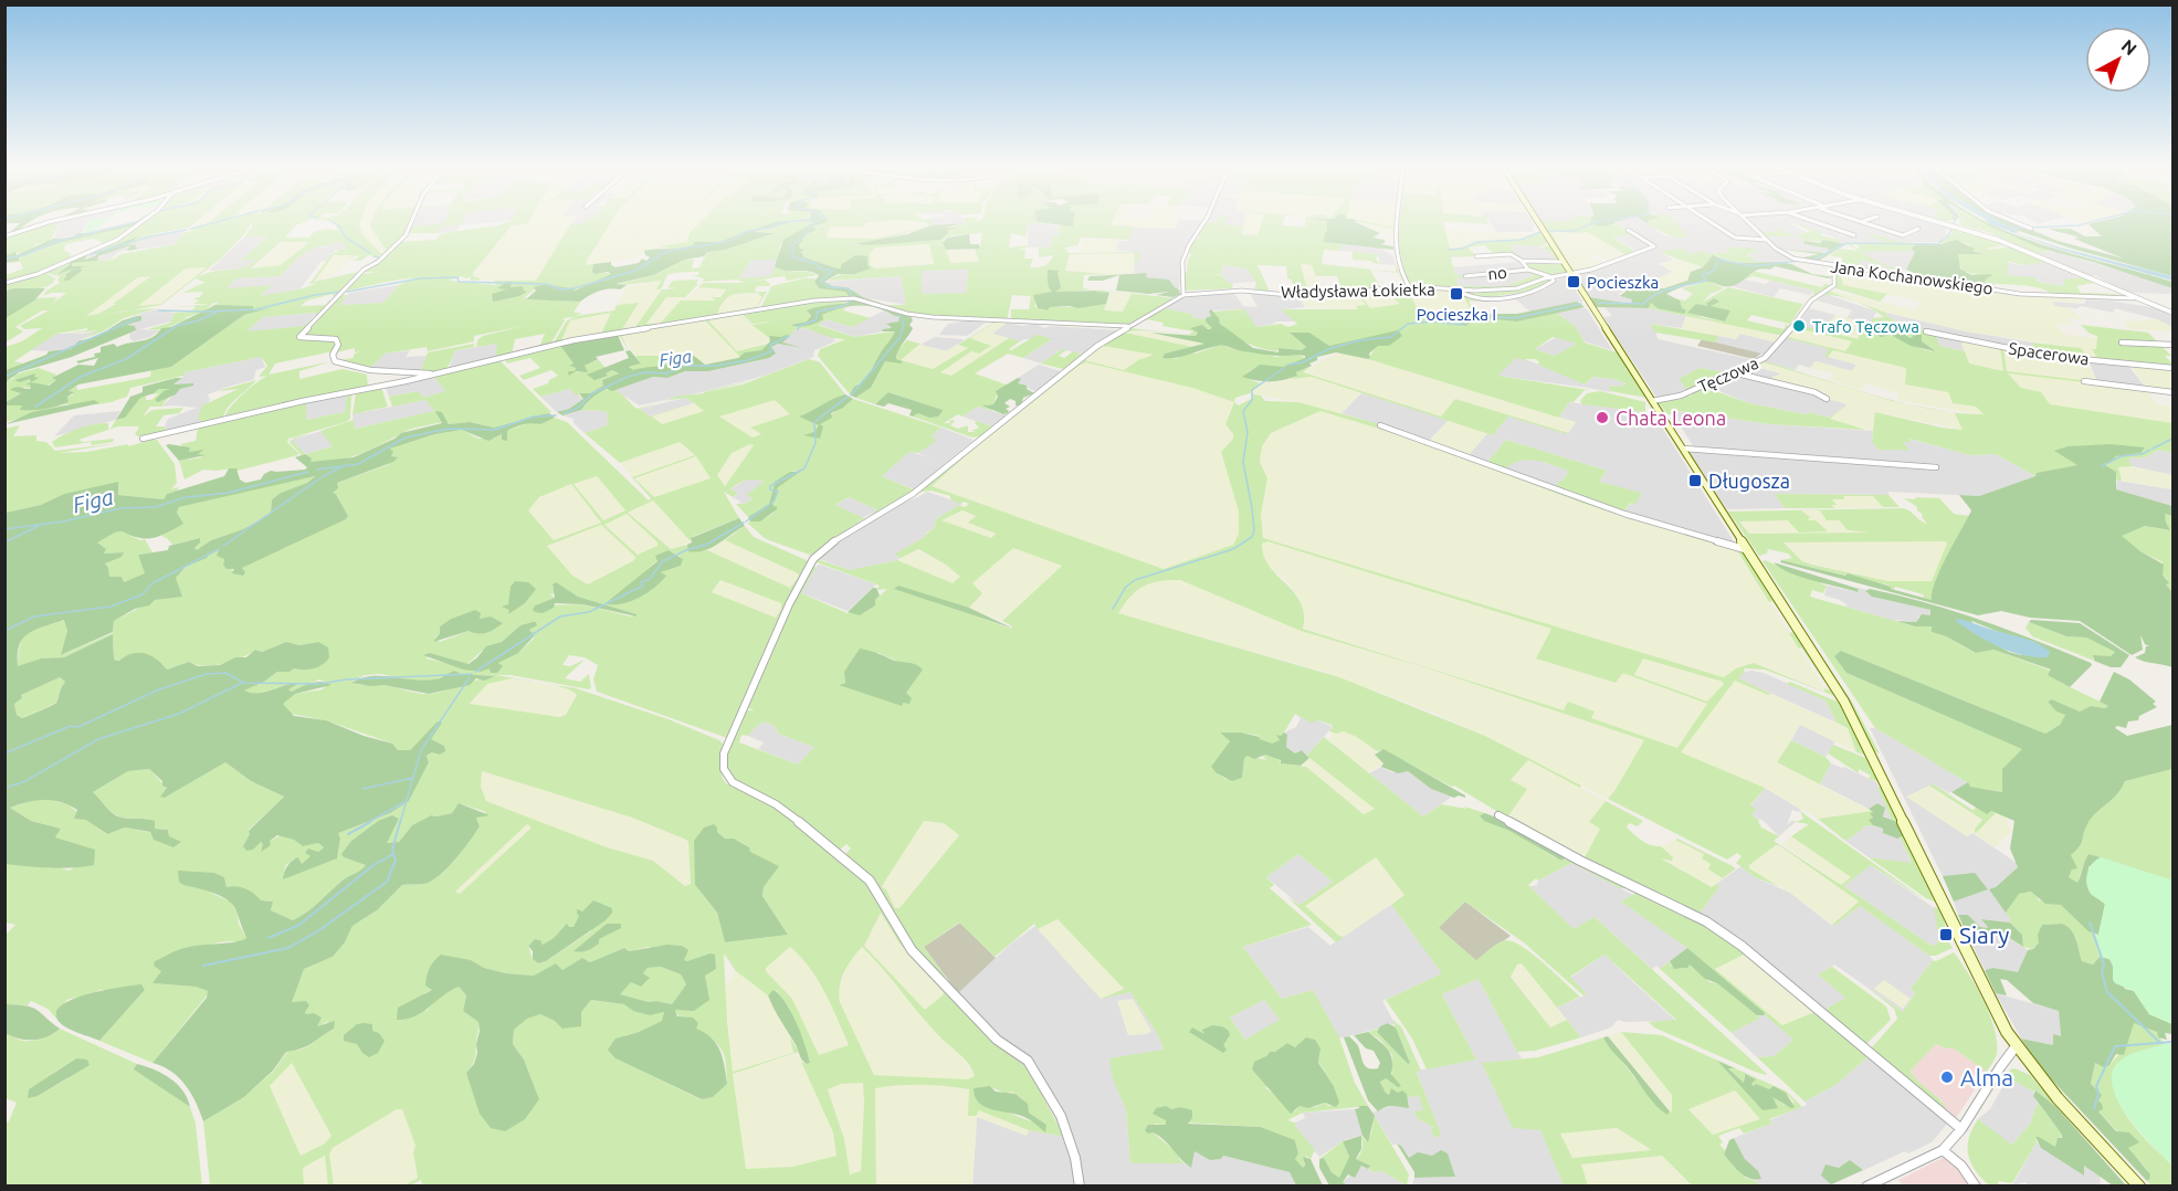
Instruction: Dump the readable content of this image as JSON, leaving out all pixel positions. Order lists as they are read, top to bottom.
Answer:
{
  "streets": {
    "street": [
      "no",
      "Jana Kochanowskiego",
      "Władysława Łokietka",
      "Spacerowa",
      "Tęczowa"
    ]
  },
  "crossings": [
    ["Jana Kochanowskiego", "Tęczowa"]
  ],
  "water": ["Figa"],
  "places": {
    "transit": [
      "Pocieszka",
      "Pocieszka I",
      "Długosza",
      "Siary"
    ],
    "other": ["Trafo Tęczowa", "Chata Leona", "Alma"]
  },
  "north": "top right"
}
